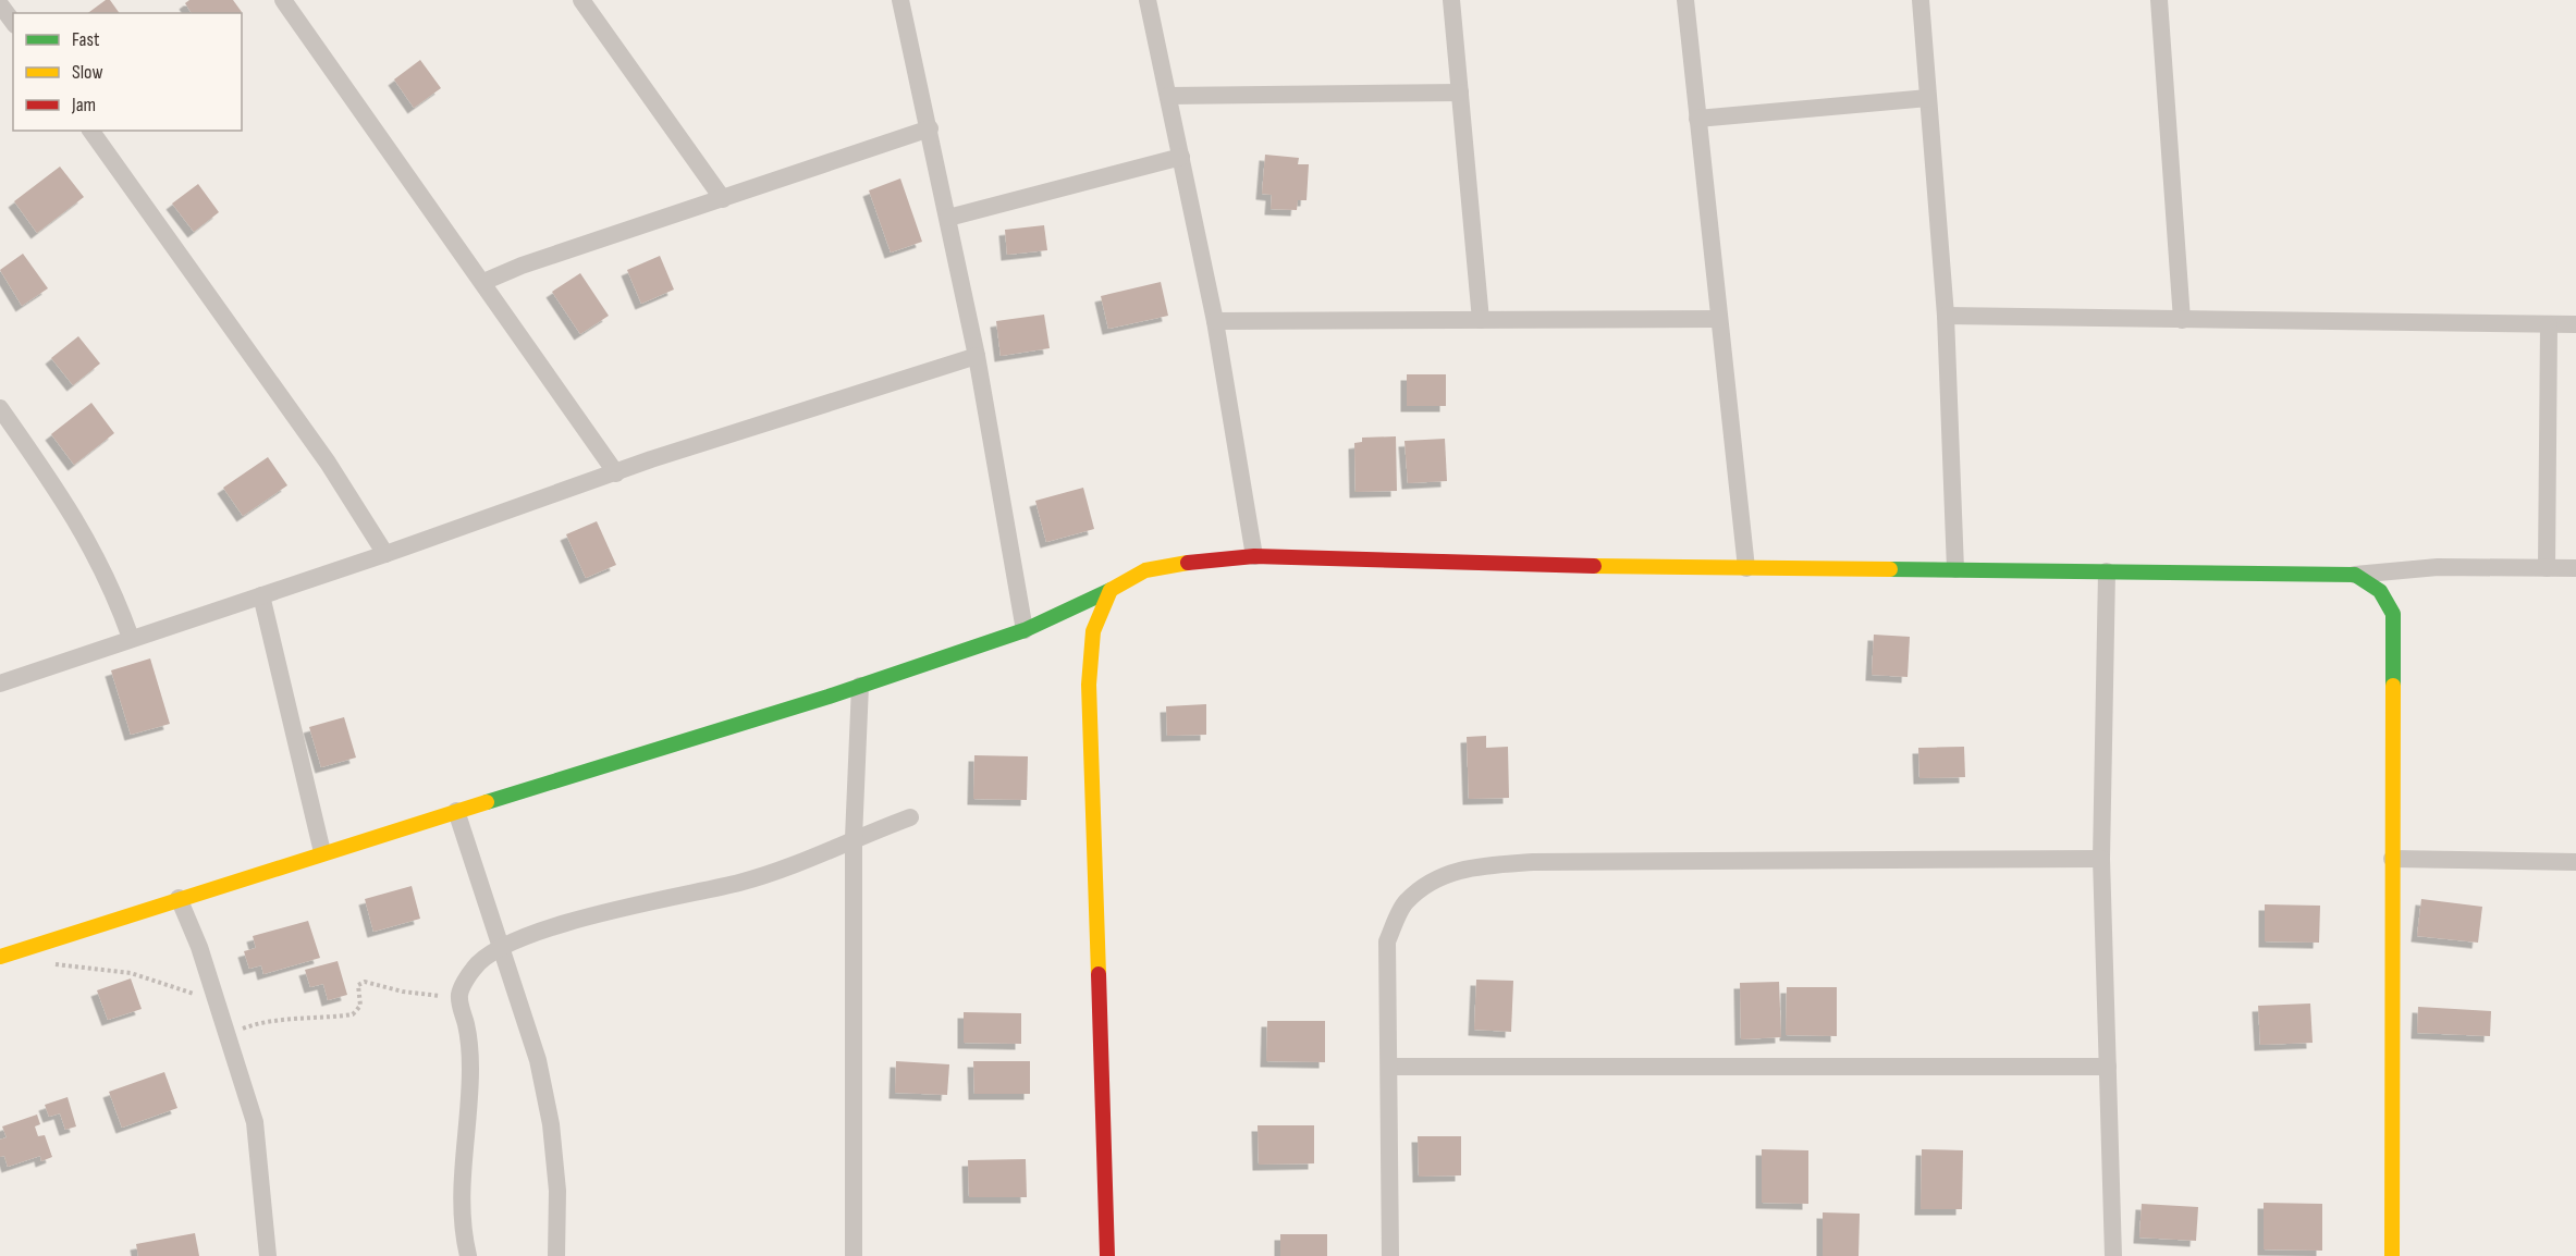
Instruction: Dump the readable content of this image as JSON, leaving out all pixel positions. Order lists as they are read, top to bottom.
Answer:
{
  "legend": ["Fast", "Slow", "Jam"]
}
